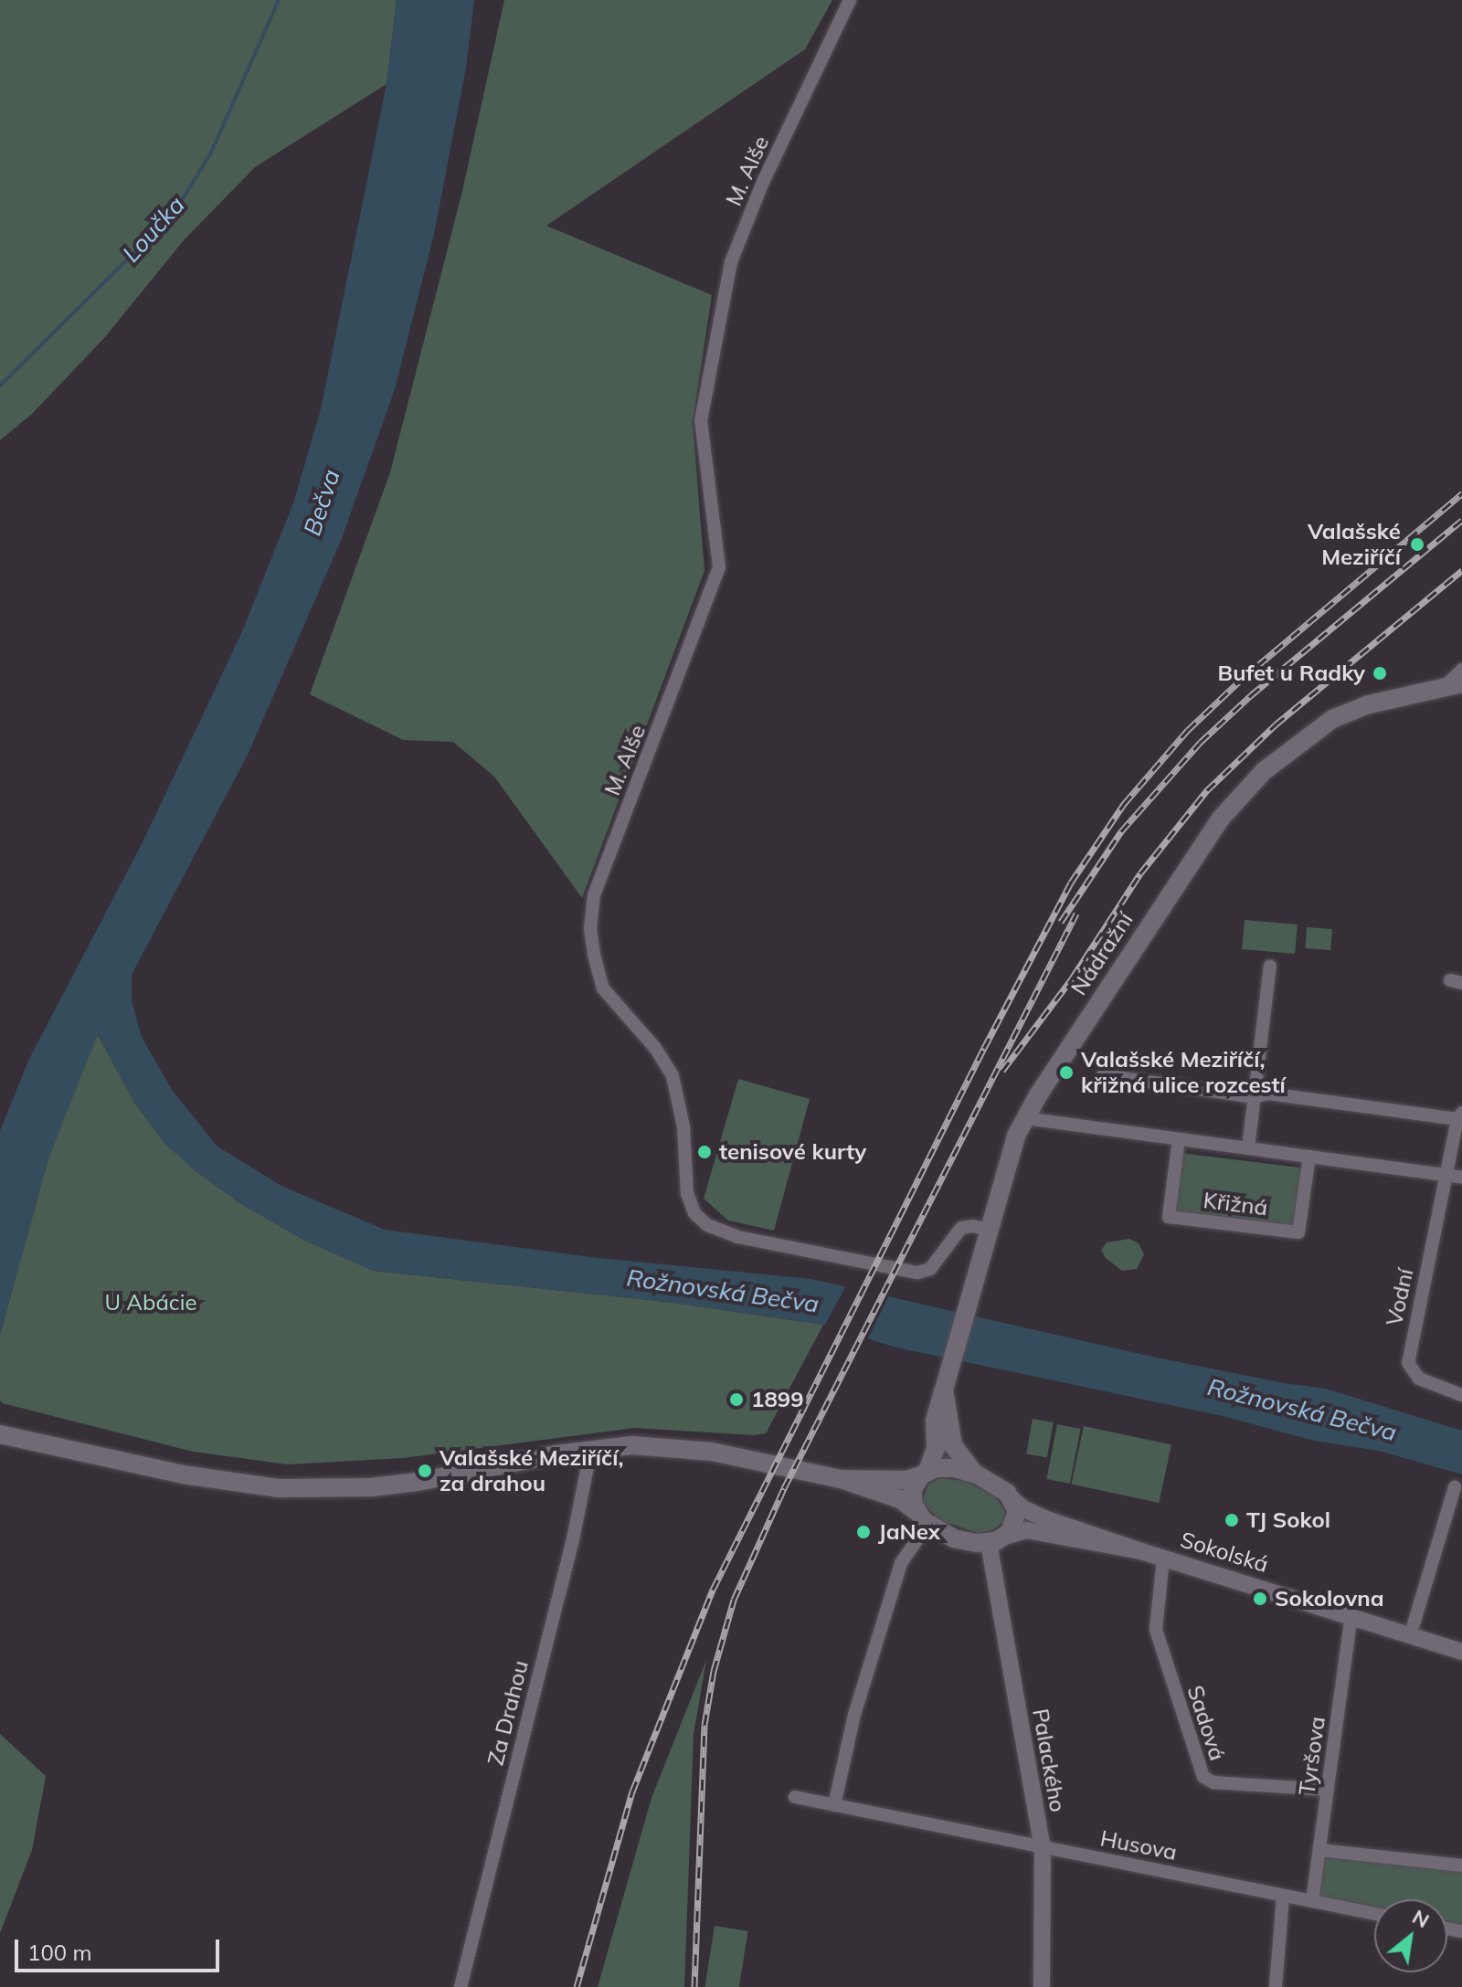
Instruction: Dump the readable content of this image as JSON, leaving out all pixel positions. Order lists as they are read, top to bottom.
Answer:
{
  "streets": {
    "main road": ["Nádražní", "Sokolská"],
    "street": [
      "M. Alše",
      "Křižná",
      "Vodní",
      "Za Drahou",
      "Sadová",
      "Tyršova",
      "Palackého",
      "Husova"
    ]
  },
  "crossings": [
    ["M. Alše", "Nádražní"],
    ["Nádražní", "Sokolská"],
    ["Nádražní", "Palackého"],
    ["Sokolská", "Za Drahou"],
    ["Sokolská", "Sadová"],
    ["Sokolská", "Tyršova"],
    ["Sokolská", "Palackého"],
    ["Sadová", "Tyršova"],
    ["Tyršova", "Husova"],
    ["Palackého", "Husova"]
  ],
  "water": ["Loučka", "Bečva", "Rožnovská Bečva"],
  "parks": ["U Abácie"],
  "places": [
    "Valašské Meziříčí",
    "Bufet u Radky",
    "Valašské Meziříčí, křižná ulice rozcestí",
    "tenisové kurty",
    "1899",
    "Valašské Meziříčí, za drahou",
    "TJ Sokol",
    "JaNex",
    "Sokolovna"
  ],
  "scale_bar": "100 m",
  "north": "top right"
}
